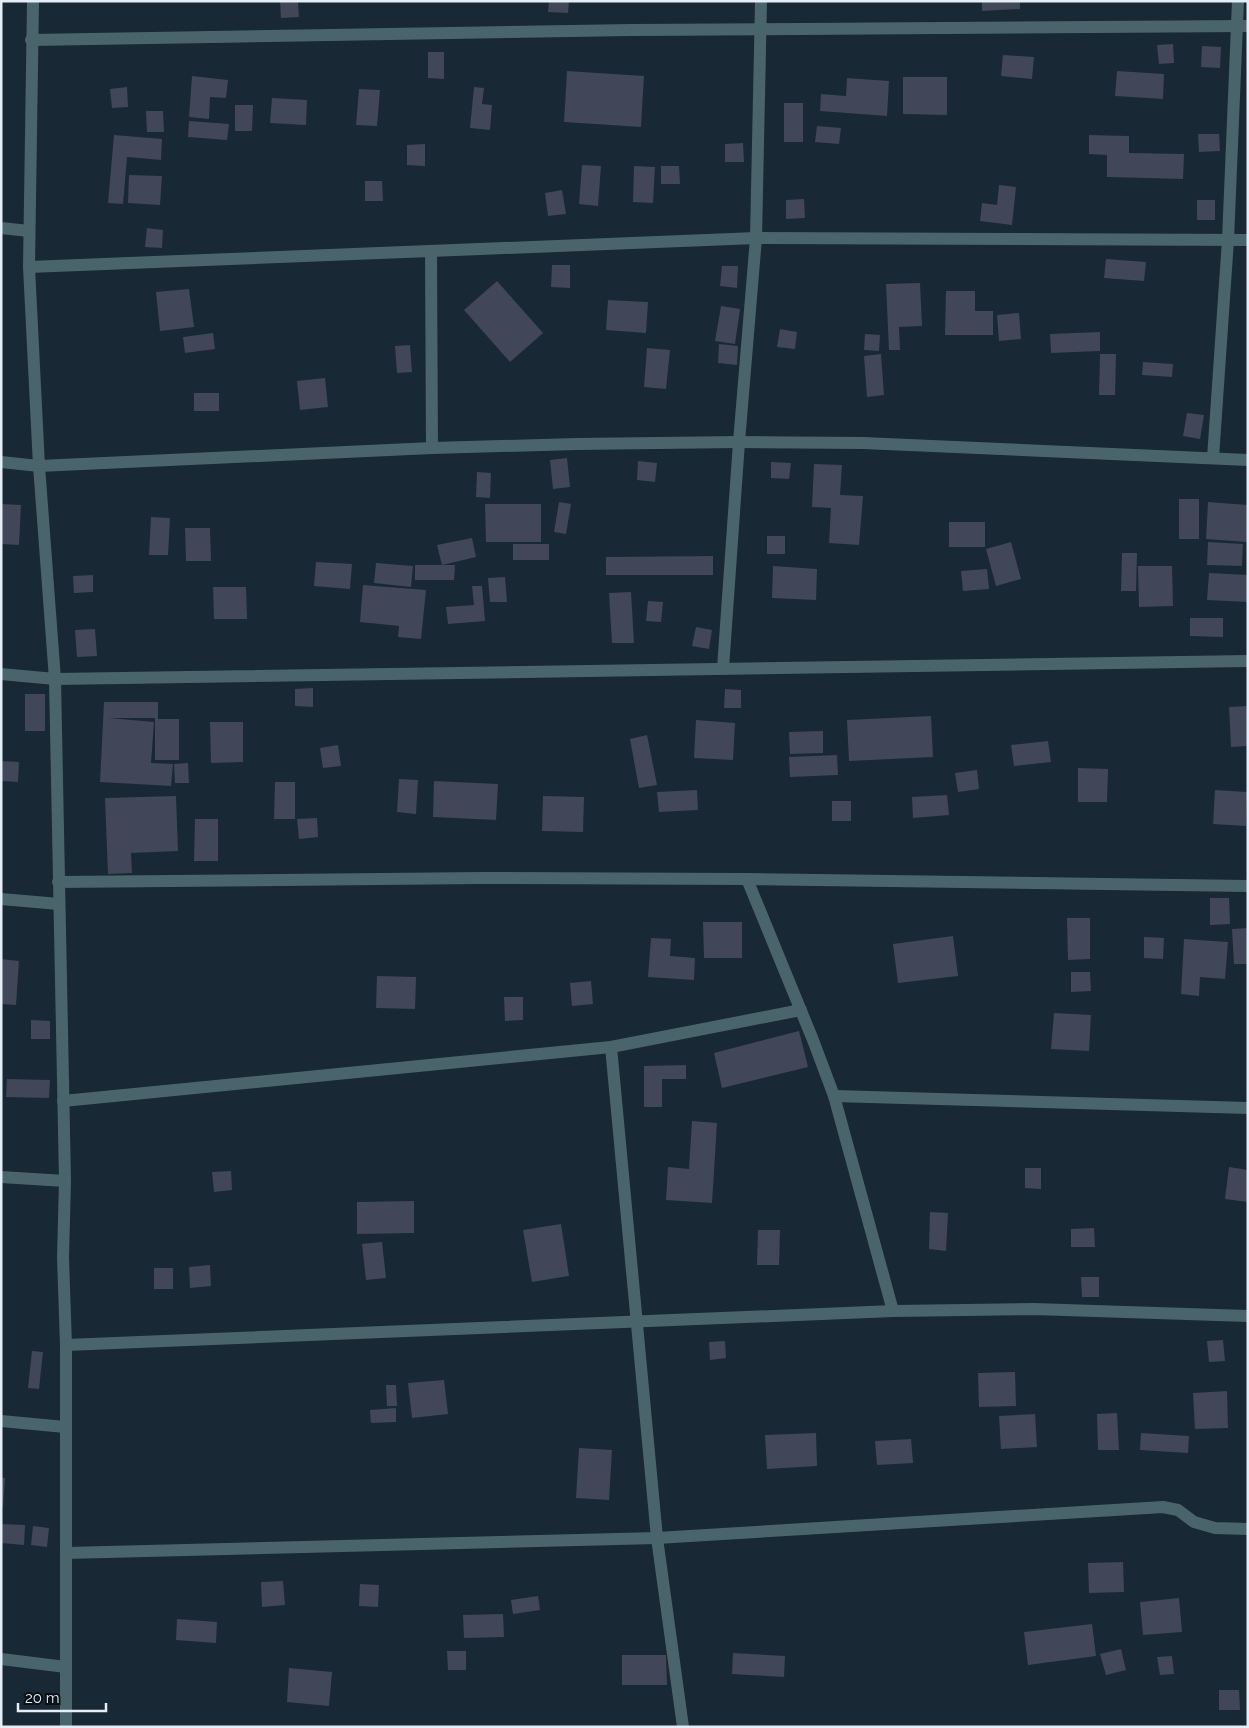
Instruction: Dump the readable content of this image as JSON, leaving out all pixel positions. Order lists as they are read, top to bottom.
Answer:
{
  "scale_bar": "20 m"
}
